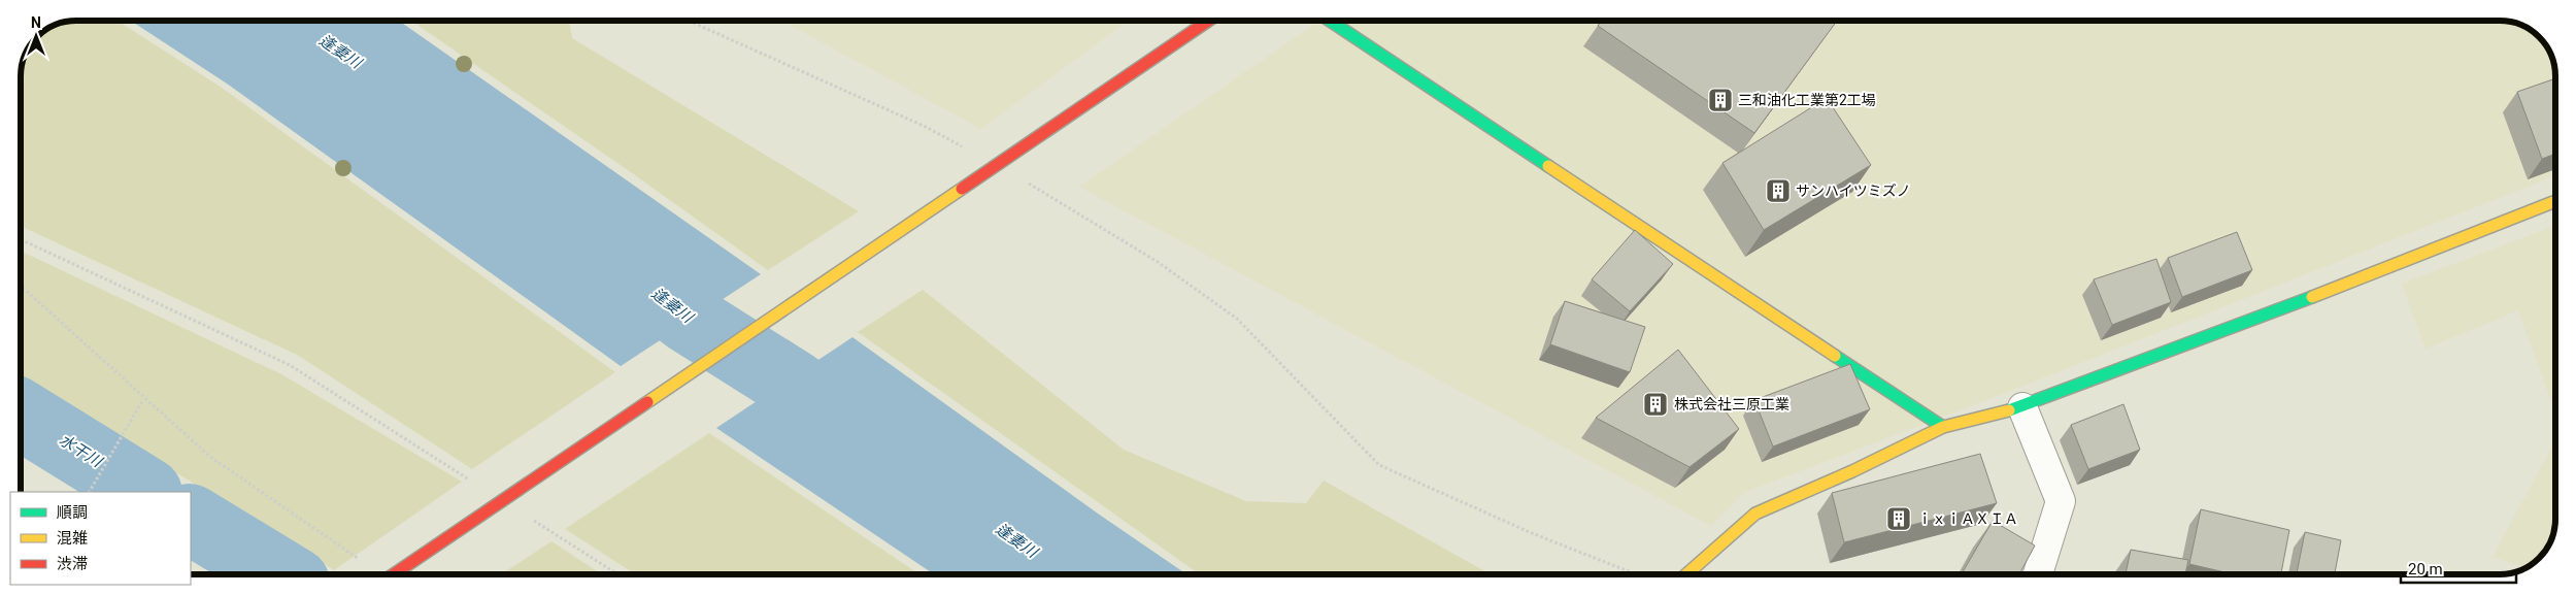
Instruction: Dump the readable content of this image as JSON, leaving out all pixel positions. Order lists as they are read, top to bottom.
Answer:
{
  "water": ["逢妻川", "水干川"],
  "places": {
    "building": [
      "三和油化工業第2工場",
      "サンハイツミズノ",
      "株式会社三原工業",
      "ｉｘｉＡＸＩＡ"
    ]
  },
  "legend": ["順調", "混雑", "渋滞"],
  "scale_bar": "20 m",
  "north": "top"
}
